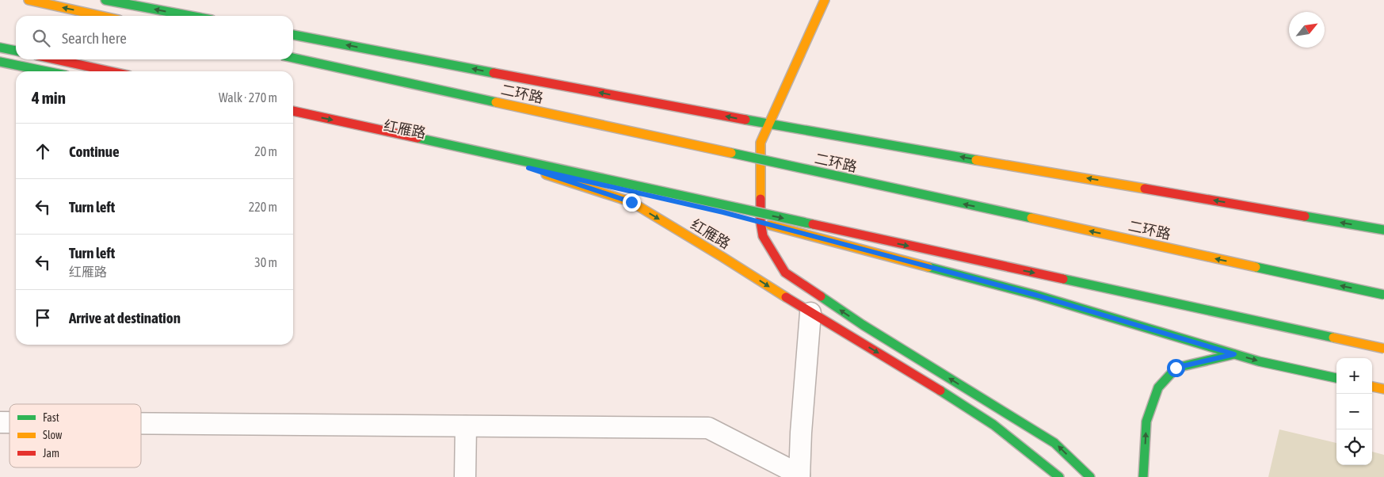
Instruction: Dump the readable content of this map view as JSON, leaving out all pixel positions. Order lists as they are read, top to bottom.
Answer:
{
  "streets": {
    "main road": ["二环路", "红雁路"]
  },
  "legend": ["Fast", "Slow", "Jam"],
  "north": "top right",
  "page": {
    "search": "Search here",
    "heading": ["4 min", "Walk · 270 m"],
    "list": [
      ["Continue", "20 m"],
      ["Turn left", "220 m"],
      ["Turn left", "红雁路", "30 m"],
      "Arrive at destination"
    ],
    "map_buttons": ["+", "−"]
  }
}
